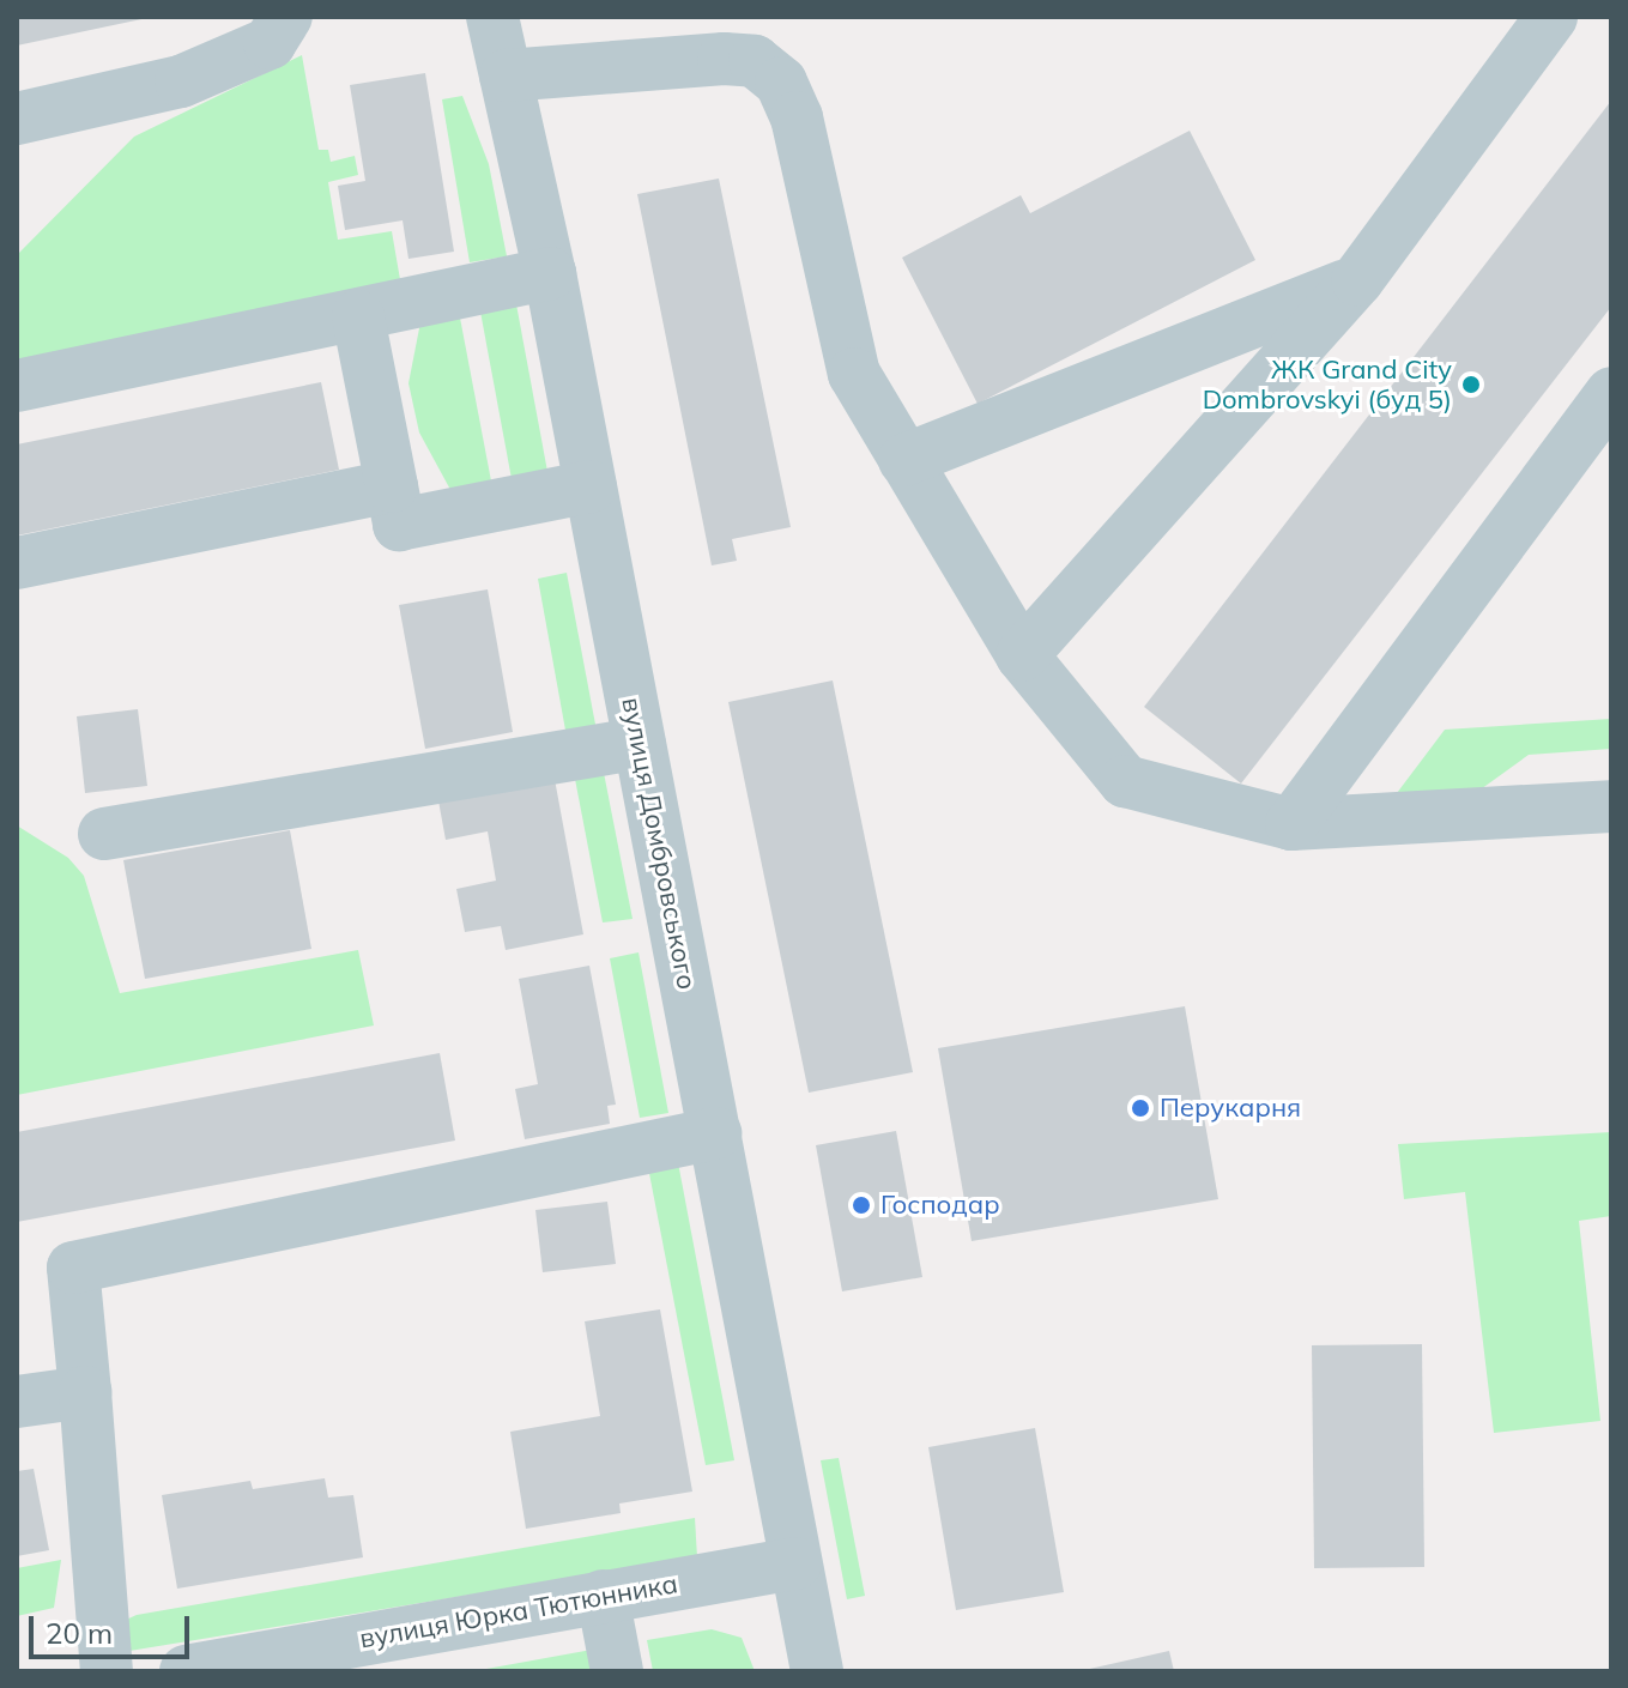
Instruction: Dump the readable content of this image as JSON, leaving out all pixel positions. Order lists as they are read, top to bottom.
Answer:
{
  "streets": {
    "street": ["вулиця Домбровського", "вулиця Юрка Тютюнника"]
  },
  "crossings": [
    ["вулиця Домбровського", "вулиця Юрка Тютюнника"]
  ],
  "places": ["ЖК Grand City Dombrovskyi (буд 5)", "Перукарня", "Господар"],
  "scale_bar": "20 m"
}
